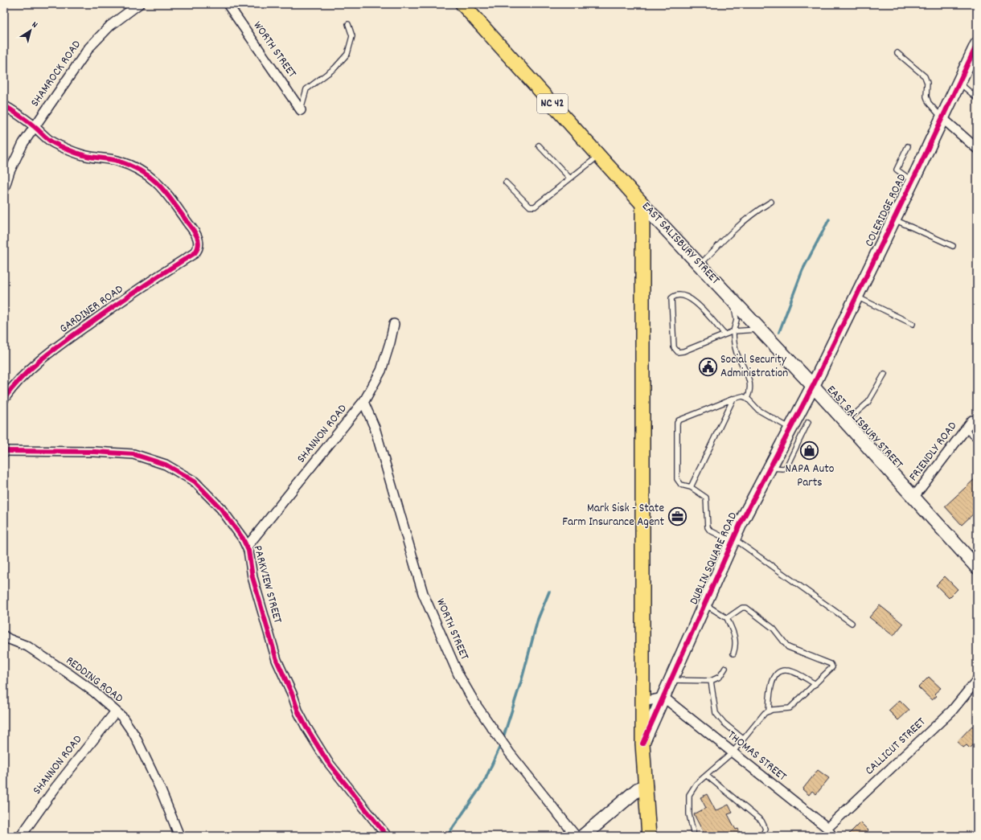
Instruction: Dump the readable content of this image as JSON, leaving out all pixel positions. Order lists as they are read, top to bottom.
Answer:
{
  "streets": {
    "main road": ["NC 42", "EAST SALISBURY STREET"],
    "street": [
      "WORTH STREET",
      "SHAMROCK ROAD",
      "COLERIDGE ROAD",
      "GARDINER ROAD",
      "SHANNON ROAD",
      "FRIENDLY ROAD",
      "DUBLIN SQUARE ROAD",
      "PARKVIEW STREET",
      "REDDING ROAD",
      "CALLICUT STREET",
      "THOMAS STREET"
    ]
  },
  "crossings": [
    ["WORTH STREET", "SHANNON ROAD"],
    ["SHAMROCK ROAD", "GARDINER ROAD"],
    ["COLERIDGE ROAD", "EAST SALISBURY STREET"],
    ["COLERIDGE ROAD", "DUBLIN SQUARE ROAD"],
    ["EAST SALISBURY STREET", "FRIENDLY ROAD"],
    ["EAST SALISBURY STREET", "DUBLIN SQUARE ROAD"],
    ["SHANNON ROAD", "PARKVIEW STREET"],
    ["SHANNON ROAD", "REDDING ROAD"],
    ["DUBLIN SQUARE ROAD", "THOMAS STREET"],
    ["CALLICUT STREET", "THOMAS STREET"]
  ],
  "places": {
    "public building": ["Social Security Administration"],
    "shop": ["NAPA Auto Parts"],
    "office": ["Mark Sisk - State Farm Insurance Agent"]
  },
  "north": "top right"
}
